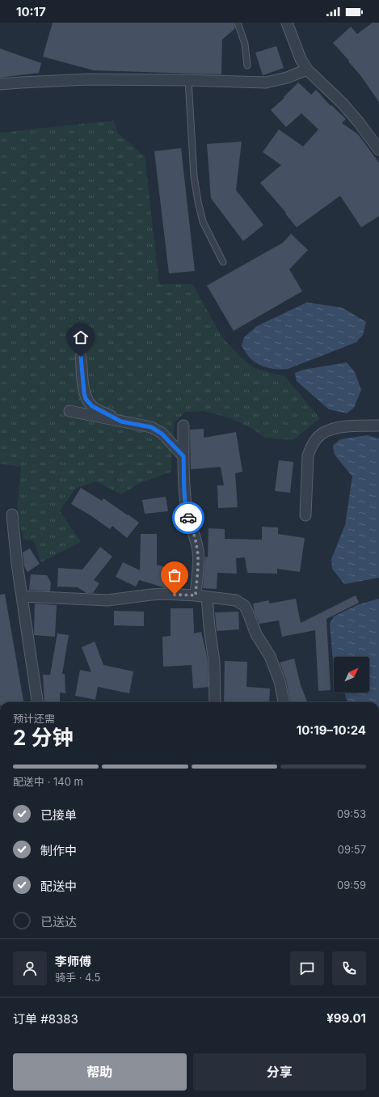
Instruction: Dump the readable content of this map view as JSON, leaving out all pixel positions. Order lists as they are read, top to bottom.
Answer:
{
  "north": "top right",
  "page": {
    "status": "10:17",
    "heading": ["2 分钟", "预计还需", "10:19–10:24"],
    "panel": [
      "李师傅",
      "骑手 · 4.5",
      "订单 #8383",
      "¥99.01"
    ],
    "bar": "配送中 · 140 m",
    "list": [
      ["已接单", "09:53"],
      ["制作中", "09:57"],
      ["配送中", "09:59"],
      "已送达"
    ],
    "buttons": ["帮助", "分享"]
  }
}
